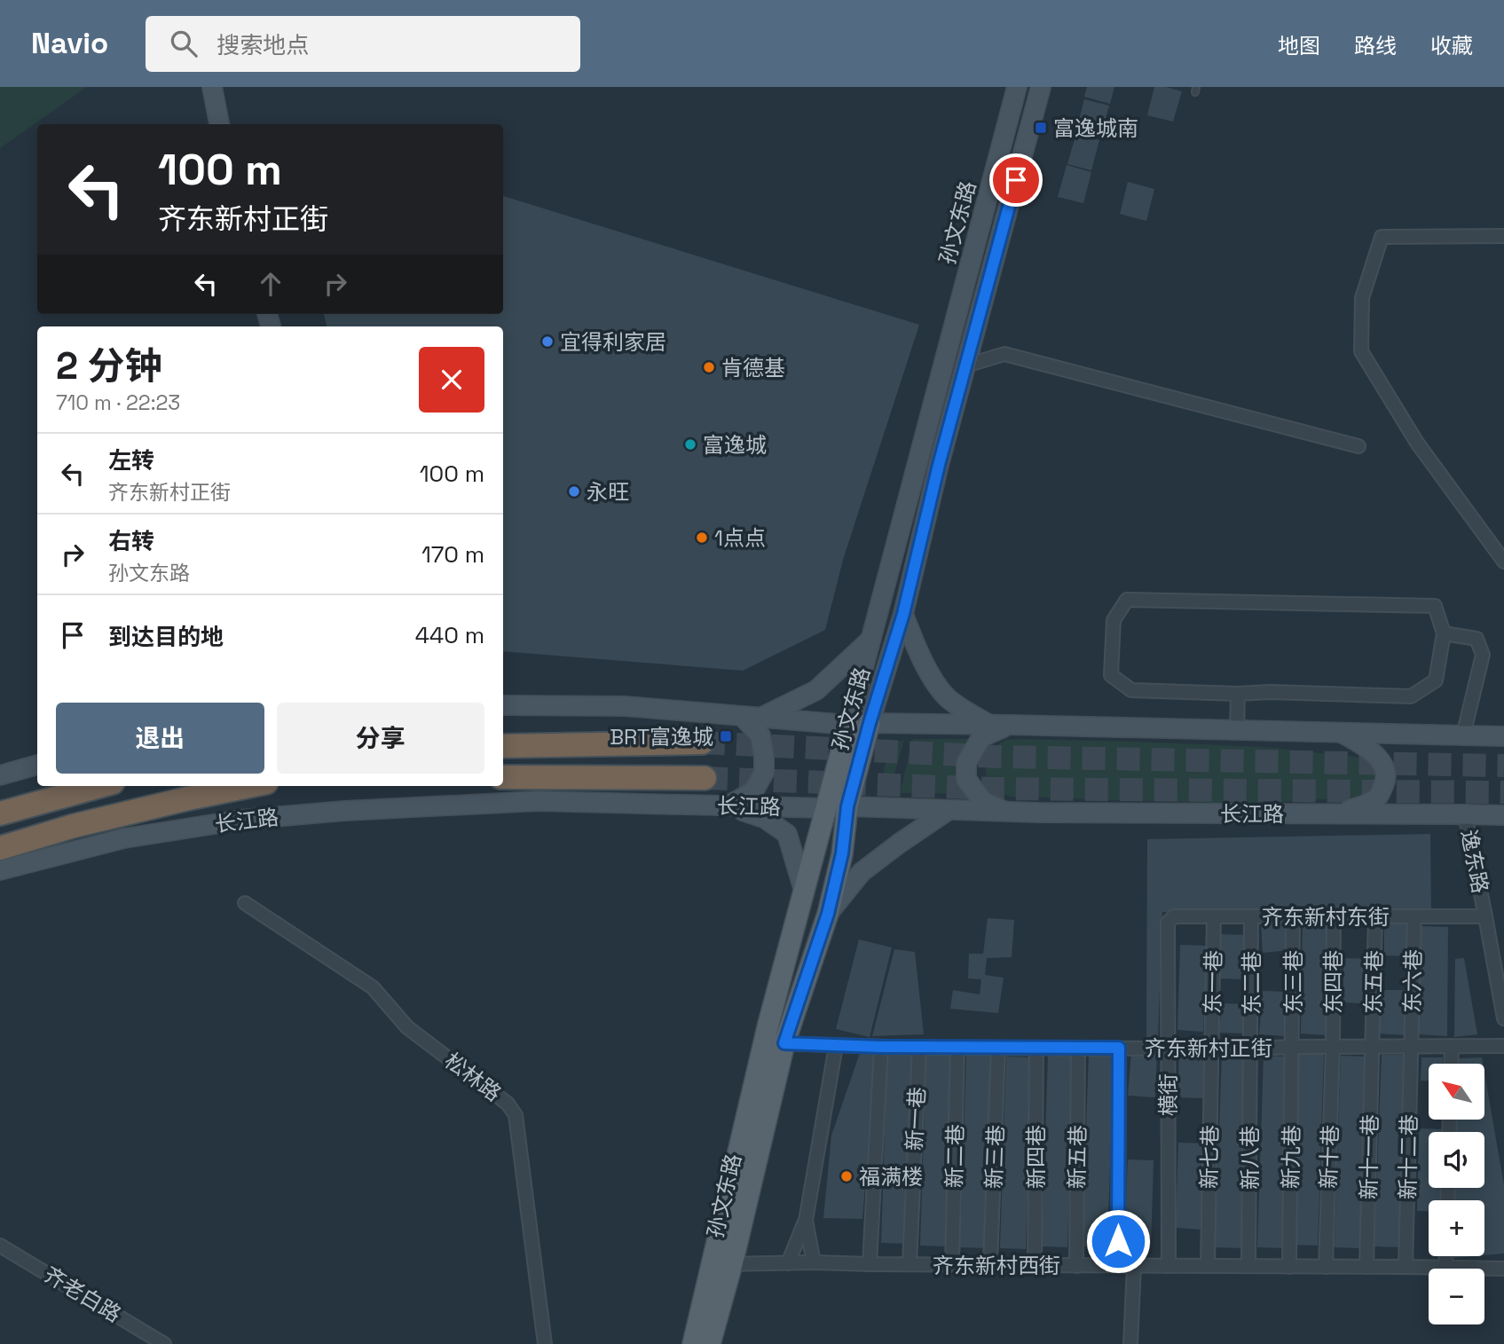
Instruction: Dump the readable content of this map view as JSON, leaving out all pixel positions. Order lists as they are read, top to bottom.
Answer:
{
  "streets": {
    "highway": ["长江路"],
    "main road": ["孙文东路"],
    "street": [
      "逸东路",
      "齐东新村东街",
      "东六巷",
      "东一巷",
      "东三巷",
      "东四巷",
      "东五巷",
      "东二巷",
      "齐东新村正街",
      "松林路",
      "横街",
      "新一巷",
      "新二巷",
      "新三巷",
      "新四巷",
      "新五巷",
      "新七巷",
      "新九巷",
      "新十巷",
      "新十一巷",
      "新十二巷",
      "新八巷",
      "齐东新村西街",
      "齐老白路"
    ]
  },
  "crossings": [
    ["孙文东路", "长江路"],
    ["孙文东路", "齐东新村正街"],
    ["孙文东路", "齐东新村西街"],
    ["长江路", "逸东路"],
    ["逸东路", "齐东新村东街"],
    ["齐东新村东街", "东六巷"],
    ["齐东新村东街", "东一巷"],
    ["齐东新村东街", "东三巷"],
    ["齐东新村东街", "东四巷"],
    ["齐东新村东街", "东五巷"],
    ["齐东新村东街", "东二巷"],
    ["齐东新村东街", "横街"],
    ["东六巷", "齐东新村正街"],
    ["东六巷", "新十二巷"],
    ["东一巷", "齐东新村正街"],
    ["东一巷", "新七巷"],
    ["东三巷", "齐东新村正街"],
    ["东三巷", "新九巷"],
    ["东四巷", "齐东新村正街"],
    ["东四巷", "新十巷"],
    ["东五巷", "齐东新村正街"],
    ["东五巷", "新十一巷"],
    ["东二巷", "齐东新村正街"],
    ["东二巷", "新八巷"],
    ["齐东新村正街", "横街"],
    ["齐东新村正街", "新一巷"],
    ["齐东新村正街", "新二巷"],
    ["齐东新村正街", "新三巷"],
    ["齐东新村正街", "新四巷"],
    ["齐东新村正街", "新五巷"],
    ["齐东新村正街", "新七巷"],
    ["齐东新村正街", "新九巷"],
    ["齐东新村正街", "新十巷"],
    ["齐东新村正街", "新十一巷"],
    ["齐东新村正街", "新十二巷"],
    ["齐东新村正街", "新八巷"],
    ["横街", "齐东新村西街"],
    ["新一巷", "齐东新村西街"],
    ["新二巷", "齐东新村西街"],
    ["新三巷", "齐东新村西街"],
    ["新四巷", "齐东新村西街"],
    ["新五巷", "齐东新村西街"],
    ["新七巷", "齐东新村西街"],
    ["新九巷", "齐东新村西街"],
    ["新十巷", "齐东新村西街"],
    ["新十一巷", "齐东新村西街"],
    ["新十二巷", "齐东新村西街"],
    ["新八巷", "齐东新村西街"]
  ],
  "places": {
    "transit": ["富逸城南", "BRT富逸城"],
    "other": [
      "宜得利家居",
      "肯德基",
      "富逸城",
      "永旺",
      "1点点",
      "福满楼"
    ]
  },
  "north": "top left",
  "page": {
    "header": "Navio",
    "search": "搜索地点",
    "nav": ["地图", "路线", "收藏"],
    "turn": ["100 m", "齐东新村正街"],
    "heading": ["2 分钟", "710 m · 22:23"],
    "list": [
      {
        "name": "左转",
        "note": "齐东新村正街",
        "value": "100 m"
      },
      {
        "name": "右转",
        "note": "孙文东路",
        "value": "170 m"
      },
      {
        "name": "到达目的地",
        "value": "440 m"
      }
    ],
    "buttons": ["退出", "分享"],
    "map_buttons": ["+", "−"]
  }
}
